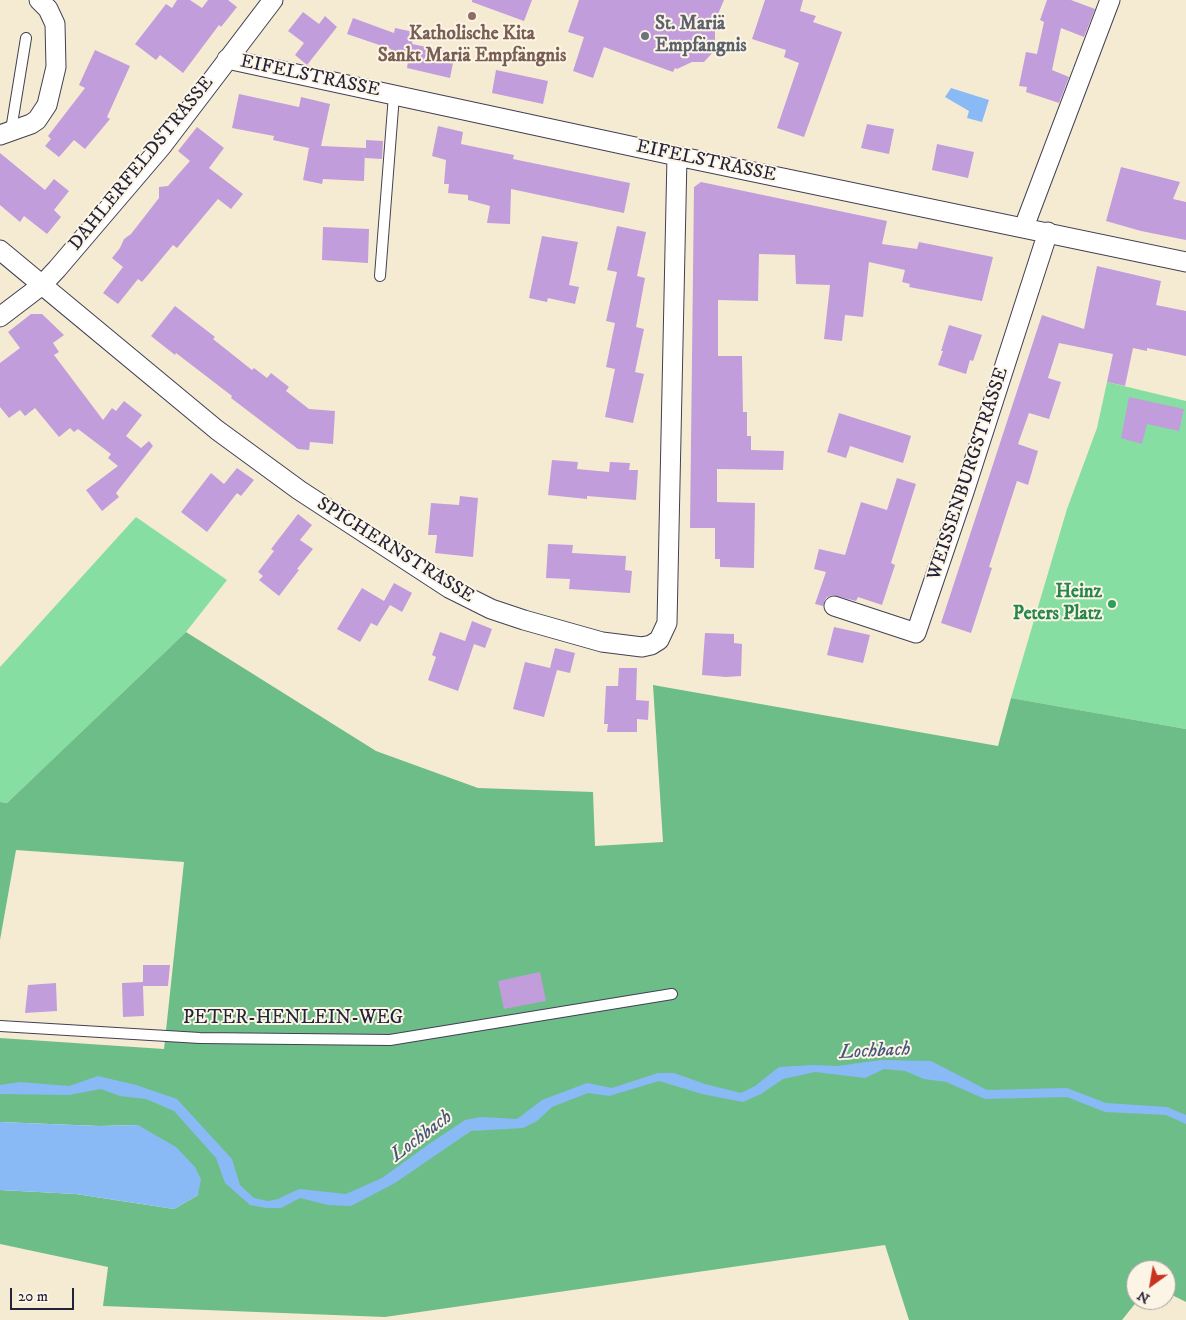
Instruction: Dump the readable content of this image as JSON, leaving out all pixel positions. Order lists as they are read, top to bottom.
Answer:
{
  "streets": {
    "street": [
      "EIFELSTRASSE",
      "DAHLERFELDSTRASSE",
      "WEISSENBURGSTRASSE",
      "SPICHERNSTRASSE"
    ],
    "lane": ["PETER-HENLEIN-WEG"]
  },
  "crossings": [
    ["EIFELSTRASSE", "DAHLERFELDSTRASSE"],
    ["EIFELSTRASSE", "WEISSENBURGSTRASSE"],
    ["EIFELSTRASSE", "SPICHERNSTRASSE"],
    ["DAHLERFELDSTRASSE", "SPICHERNSTRASSE"]
  ],
  "water": ["Lochbach"],
  "places": ["Katholische Kita Sankt Mariä Empfängnis", "St. Mariä Empfängnis", "Heinz Peters Platz"],
  "scale_bar": "20 m",
  "north": "bottom left"
}
